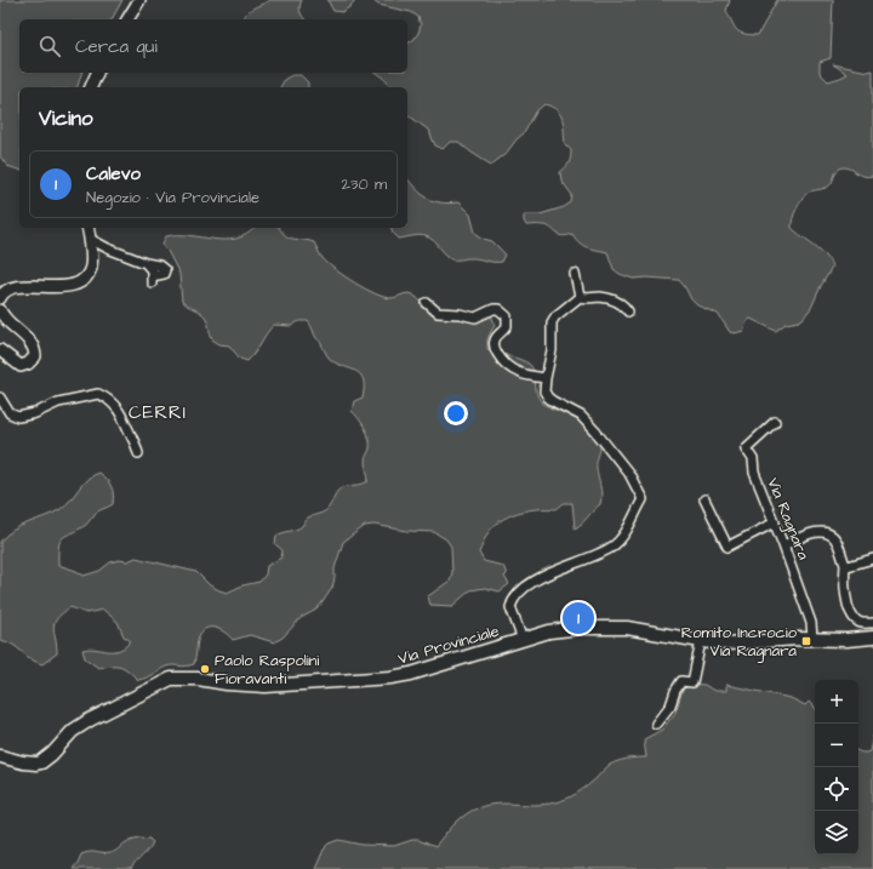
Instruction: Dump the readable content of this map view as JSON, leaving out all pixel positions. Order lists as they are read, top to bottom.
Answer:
{
  "streets": {
    "main road": ["Via Provinciale"],
    "street": ["Via Ragnara"]
  },
  "crossings": [
    ["Via Ragnara", "Via Provinciale"]
  ],
  "districts": ["CERRI"],
  "places": {
    "transit": ["Romito Incrocio Via Ragnara"],
    "other": ["Paolo Raspolini Fioravanti"]
  },
  "page": {
    "search": "Cerca qui",
    "heading": "Vicino",
    "list": [
      {
        "mark": "1",
        "name": "Calevo",
        "note": "Negozio · Via Provinciale",
        "value": "230 m"
      }
    ],
    "pins": "1",
    "map_buttons": ["+", "−"]
  }
}
